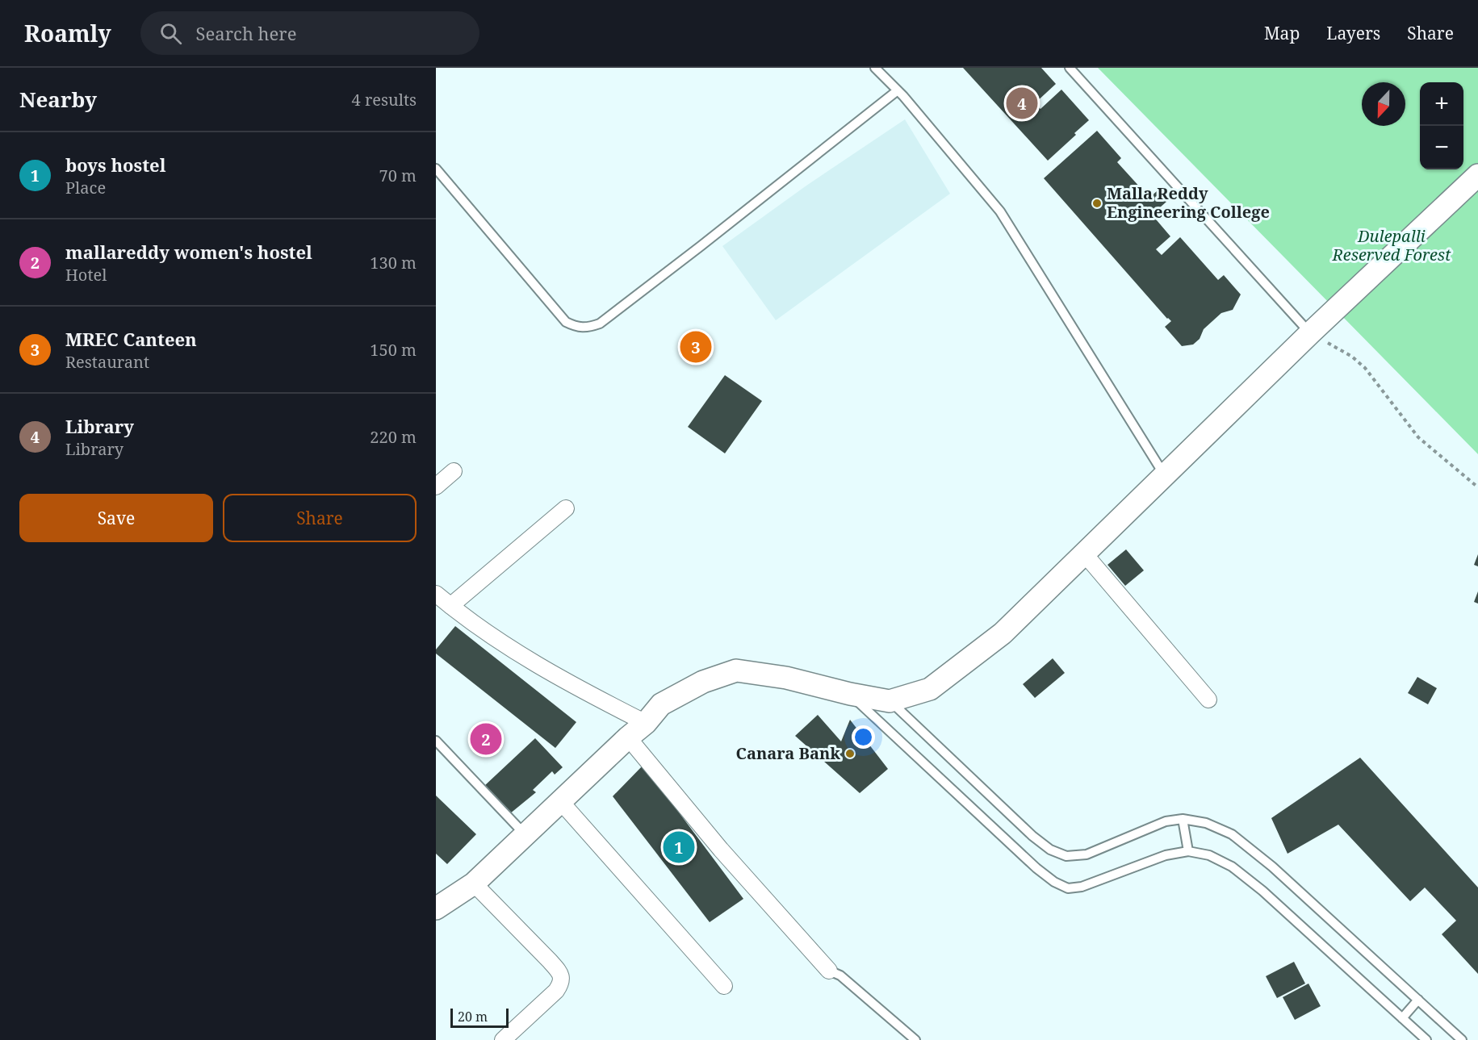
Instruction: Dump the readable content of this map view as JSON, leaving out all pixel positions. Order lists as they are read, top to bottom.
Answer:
{
  "parks": ["Dulepalli Reserved Forest"],
  "places": ["Malla Reddy Engineering College", "Canara Bank"],
  "scale_bar": "20 m",
  "north": "bottom",
  "page": {
    "header": "Roamly",
    "search": "Search here",
    "nav": ["Map", "Layers", "Share"],
    "heading": ["Nearby", "4 results"],
    "map_buttons": ["+", "−"],
    "pins": [
      "4",
      "3",
      "2",
      "1"
    ],
    "list": [
      {
        "mark": "1",
        "name": "boys hostel",
        "note": "Place",
        "value": "70 m"
      },
      {
        "mark": "2",
        "name": "mallareddy women's hostel",
        "note": "Hotel",
        "value": "130 m"
      },
      {
        "mark": "3",
        "name": "MREC Canteen",
        "note": "Restaurant",
        "value": "150 m"
      },
      {
        "mark": "4",
        "name": "Library",
        "note": "Library",
        "value": "220 m"
      }
    ],
    "buttons": ["Save", "Share"],
    "scale": "20 m"
  }
}
